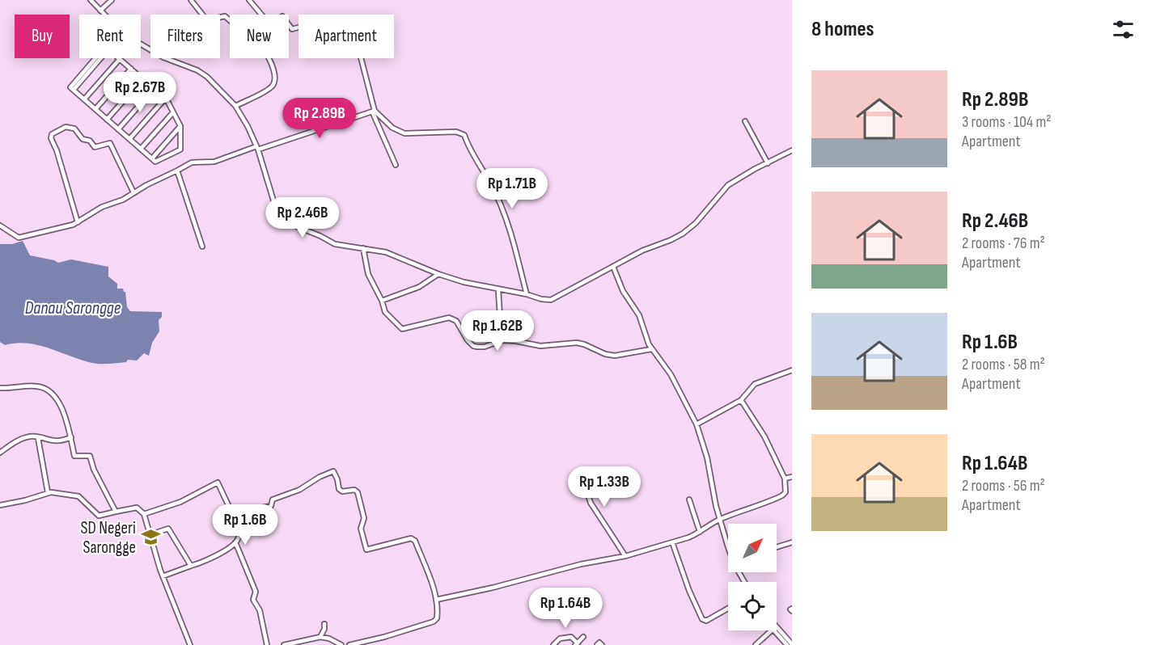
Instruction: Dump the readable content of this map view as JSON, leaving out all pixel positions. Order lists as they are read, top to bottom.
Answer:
{
  "water": ["Danau Sarongge"],
  "places": {
    "school or university": ["SD Negeri Sarongge"]
  },
  "north": "top right",
  "page": {
    "heading": "8 homes",
    "chip": [
      "Buy",
      "Rent",
      "Filters",
      "New",
      "Apartment"
    ],
    "list": [
      {
        "name": "Rp 2.89B",
        "note": "3 rooms · 104 m² · Apartment"
      },
      {
        "name": "Rp 2.46B",
        "note": "2 rooms · 76 m² · Apartment"
      },
      {
        "name": "Rp 1.6B",
        "note": "2 rooms · 58 m² · Apartment"
      },
      {
        "name": "Rp 1.64B",
        "note": "2 rooms · 56 m² · Apartment"
      }
    ],
    "price": [
      "Rp 2.67B",
      "Rp 2.89B",
      "Rp 1.71B",
      "Rp 2.46B",
      "Rp 1.62B",
      "Rp 1.33B",
      "Rp 1.6B",
      "Rp 1.64B"
    ]
  }
}
